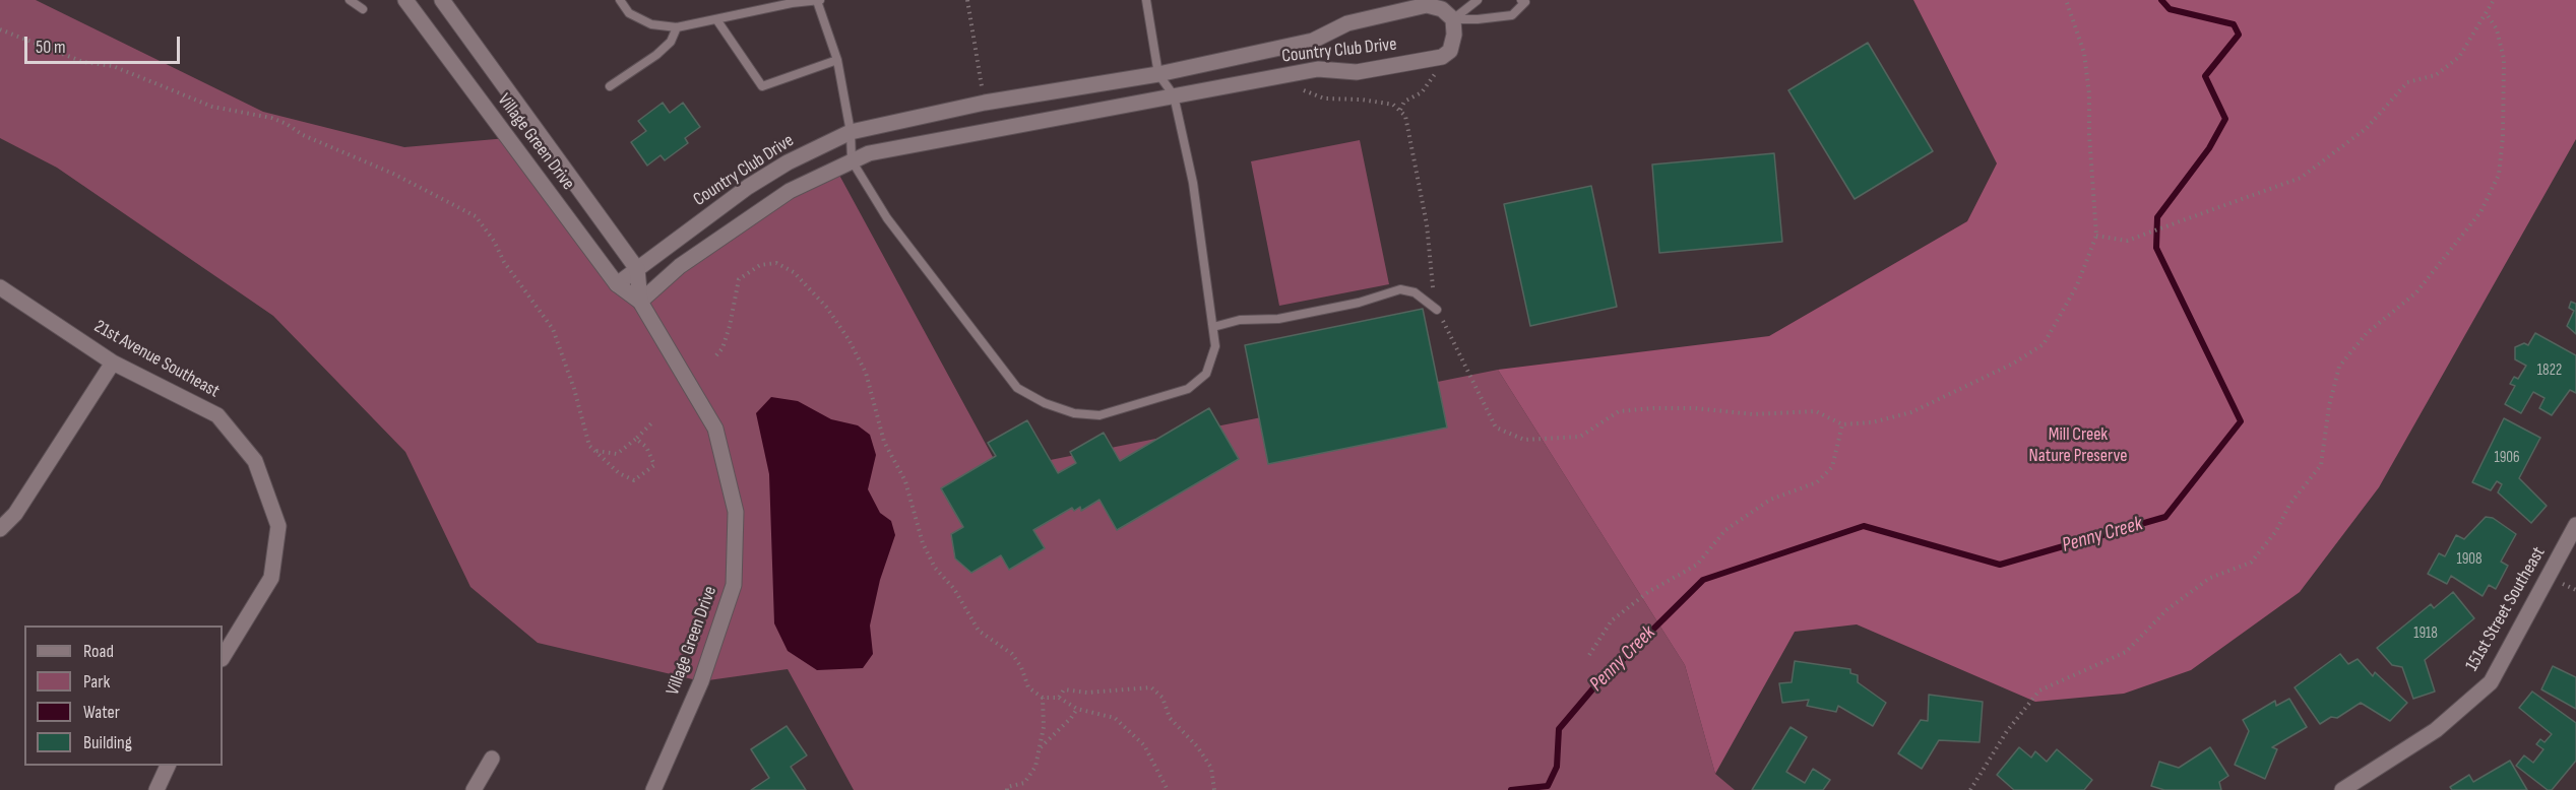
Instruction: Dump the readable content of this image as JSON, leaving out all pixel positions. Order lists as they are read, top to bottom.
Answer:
{
  "streets": {
    "street": [
      "Country Club Drive",
      "Village Green Drive",
      "21st Avenue Southeast",
      "151st Street Southeast"
    ]
  },
  "crossings": [
    ["Country Club Drive", "Village Green Drive"]
  ],
  "water": ["Penny Creek"],
  "parks": ["Mill Creek Nature Preserve"],
  "house_numbers": [
    "1822",
    "1906",
    "1908",
    "1918"
  ],
  "legend": [
    "Road",
    "Park",
    "Water",
    "Building"
  ],
  "scale_bar": "50 m"
}
